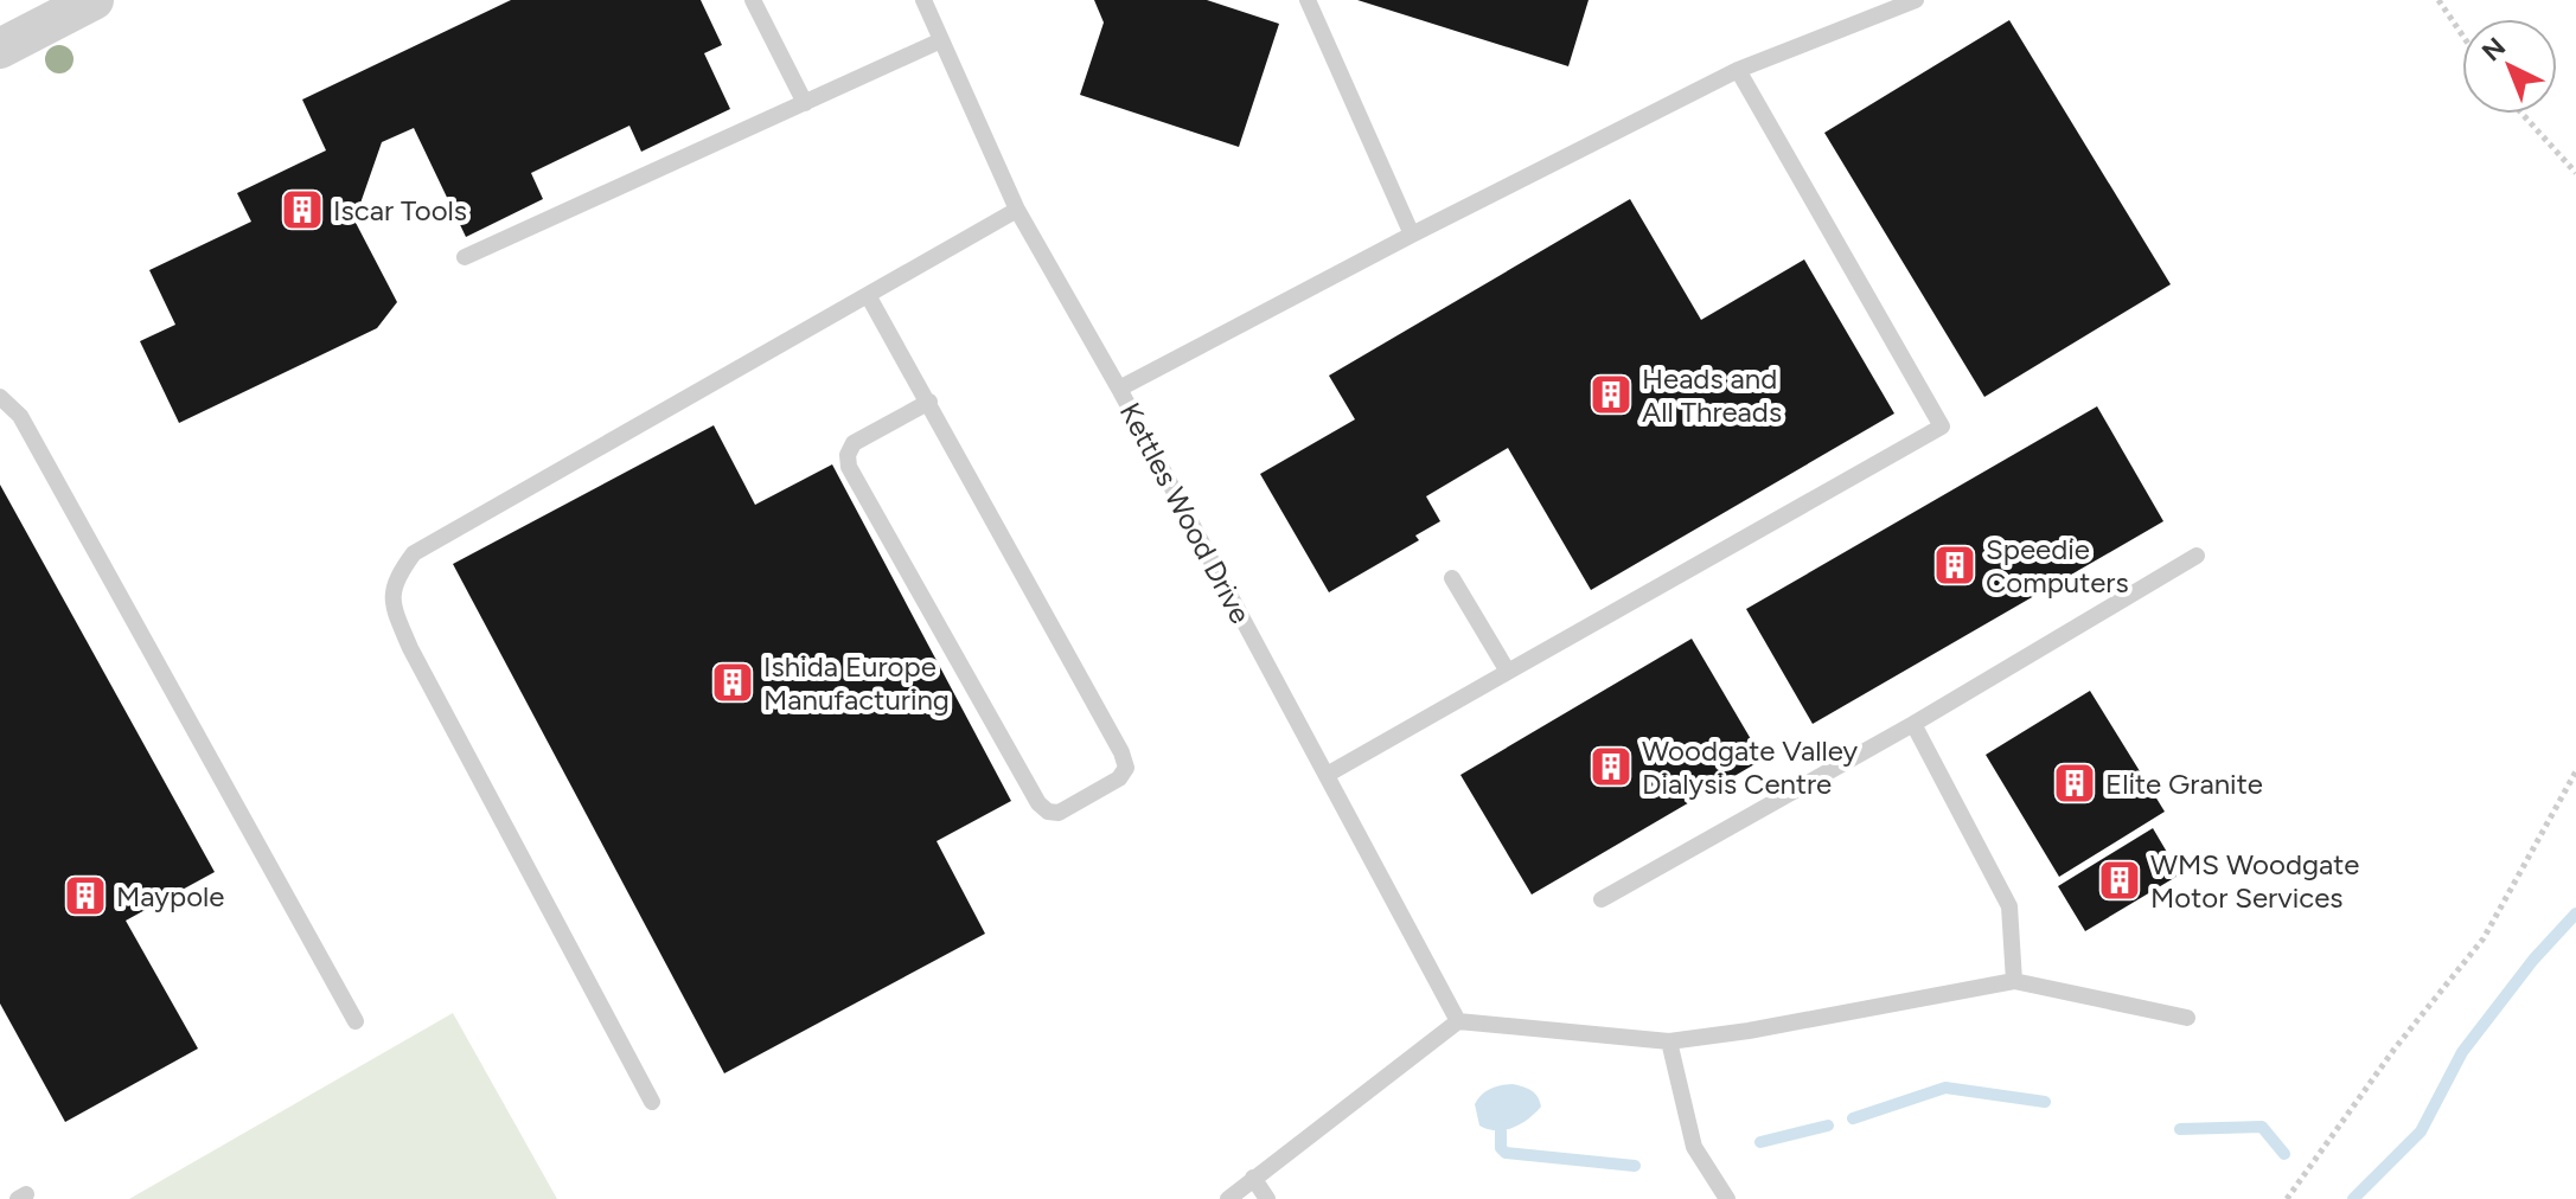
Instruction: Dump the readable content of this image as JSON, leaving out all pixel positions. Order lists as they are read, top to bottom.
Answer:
{
  "streets": {
    "lane": ["Kettles Wood Drive"]
  },
  "places": {
    "building": [
      "Iscar Tools",
      "Heads and All Threads",
      "Speedie Computers",
      "Ishida Europe Manufacturing",
      "Woodgate Valley Dialysis Centre",
      "Elite Granite",
      "WMS Woodgate Motor Services",
      "Maypole"
    ]
  },
  "north": "top left"
}
